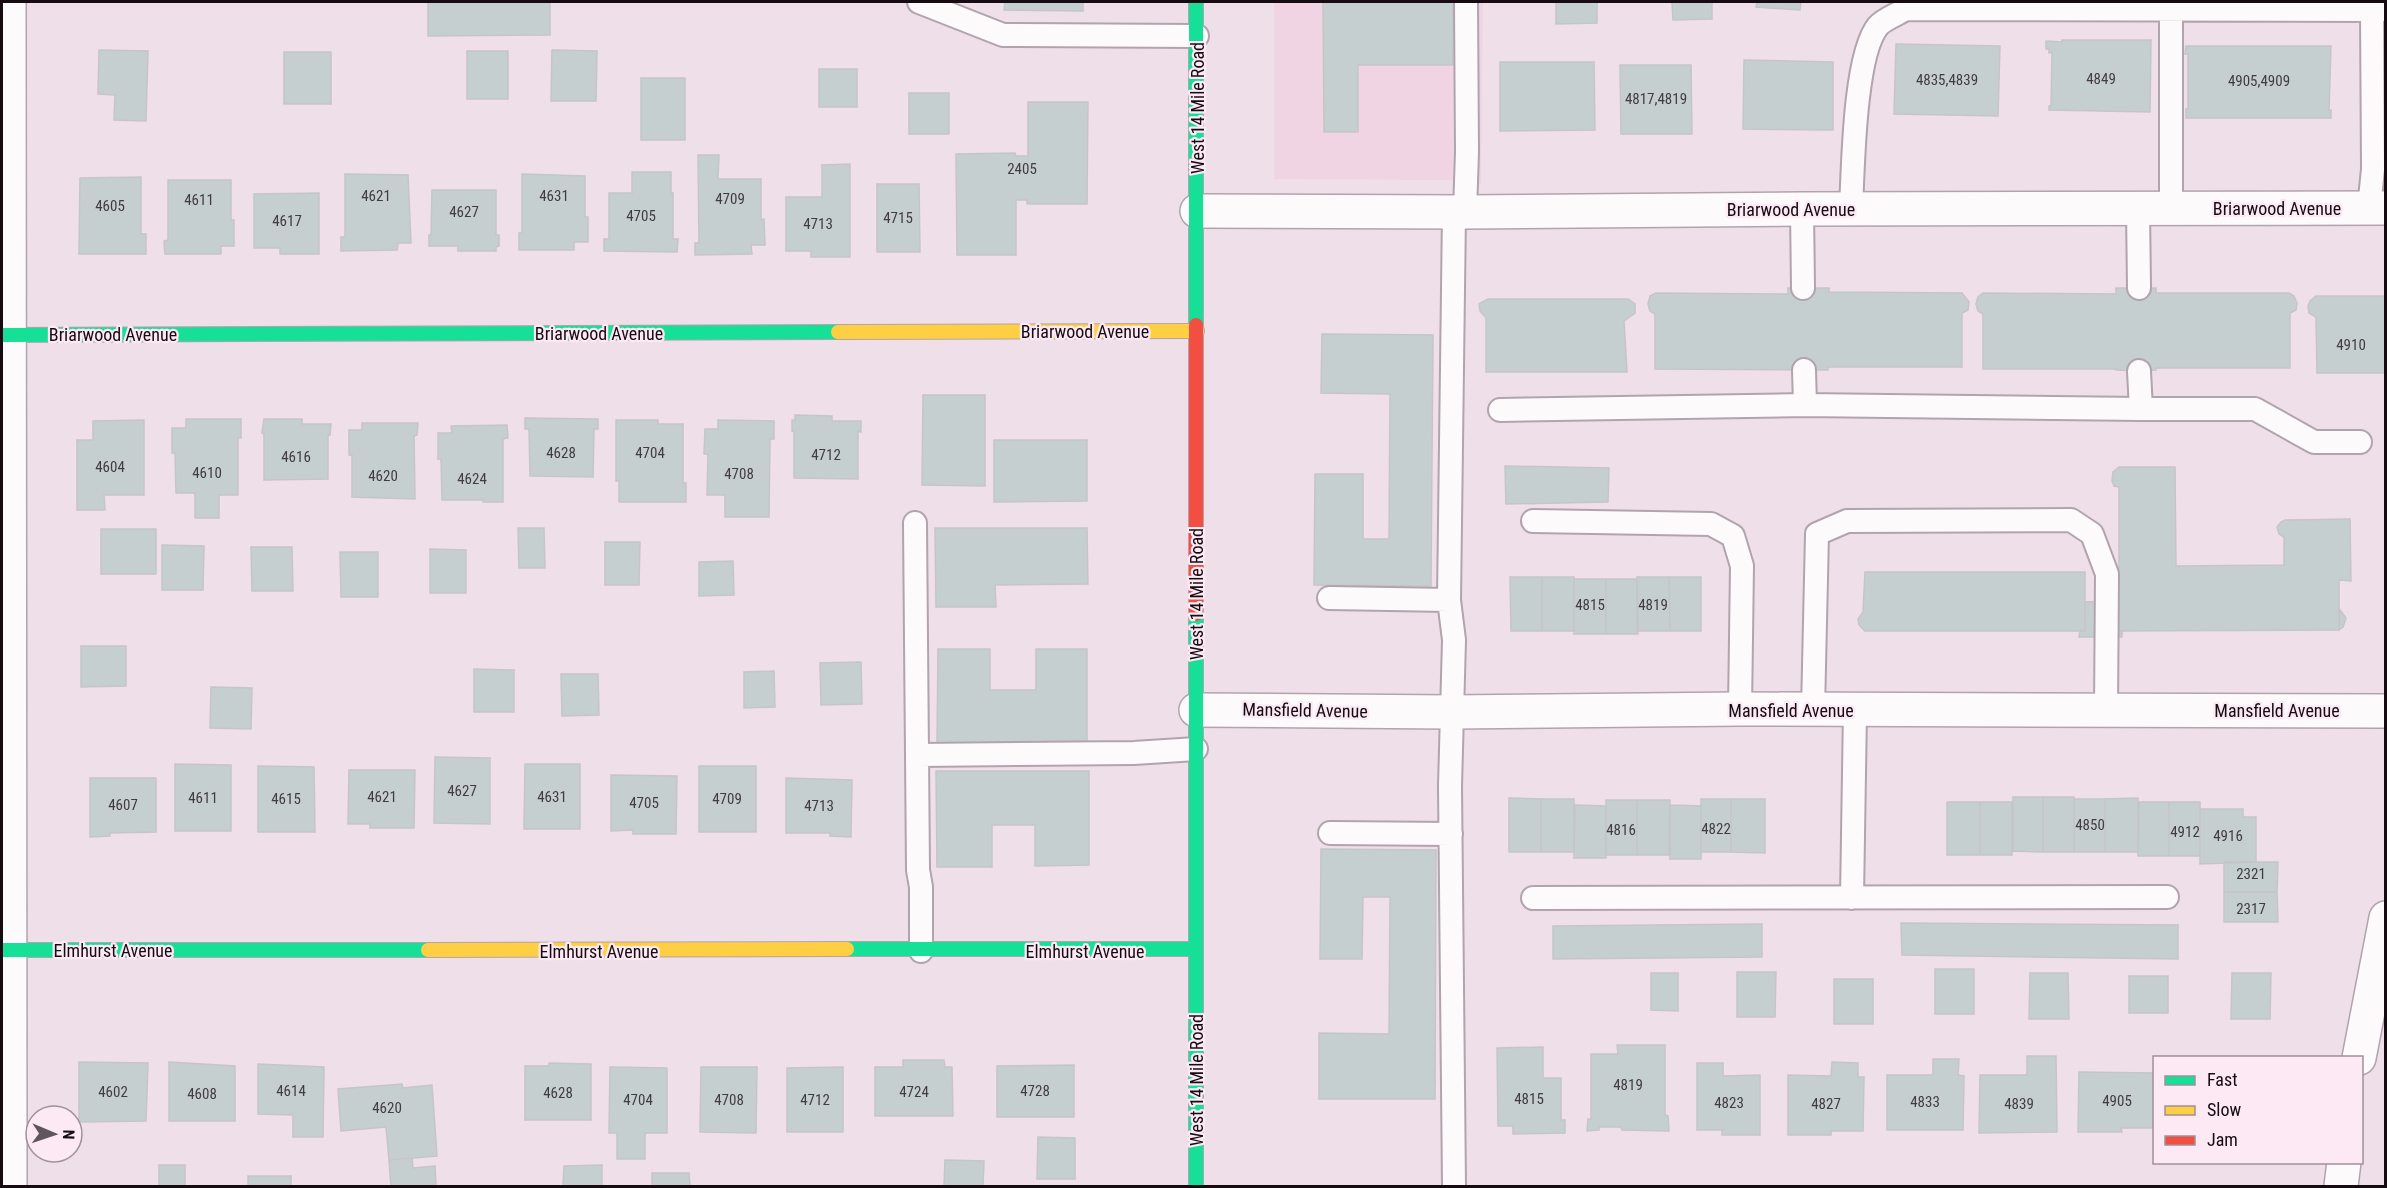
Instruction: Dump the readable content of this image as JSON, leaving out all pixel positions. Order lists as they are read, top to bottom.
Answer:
{
  "streets": {
    "street": [
      "West 14 Mile Road",
      "Briarwood Avenue",
      "Mansfield Avenue",
      "Elmhurst Avenue"
    ]
  },
  "crossings": [
    ["West 14 Mile Road", "Briarwood Avenue"],
    ["West 14 Mile Road", "Mansfield Avenue"],
    ["West 14 Mile Road", "Elmhurst Avenue"]
  ],
  "house_numbers": [
    "4849",
    "4835,4839",
    "4905,4909",
    "4817,4819",
    "2405",
    "4621",
    "4631",
    "4709",
    "4611",
    "4605",
    "4627",
    "4705",
    "4715",
    "4617",
    "4713",
    "4910",
    "4628",
    "4704",
    "4712",
    "4616",
    "4604",
    "4610",
    "4708",
    "4620",
    "4624",
    "4815",
    "4819",
    "4627",
    "4621",
    "4631",
    "4611",
    "4615",
    "4709",
    "4705",
    "4607",
    "4713",
    "4850",
    "4822",
    "4816",
    "4912",
    "4916",
    "2321",
    "2317",
    "4819",
    "4614",
    "4728",
    "4602",
    "4724",
    "4628",
    "4608",
    "4815",
    "4704",
    "4708",
    "4712",
    "4905",
    "4833",
    "4823",
    "4827",
    "4839",
    "4620"
  ],
  "legend": ["Fast", "Slow", "Jam"],
  "north": "right"
}
